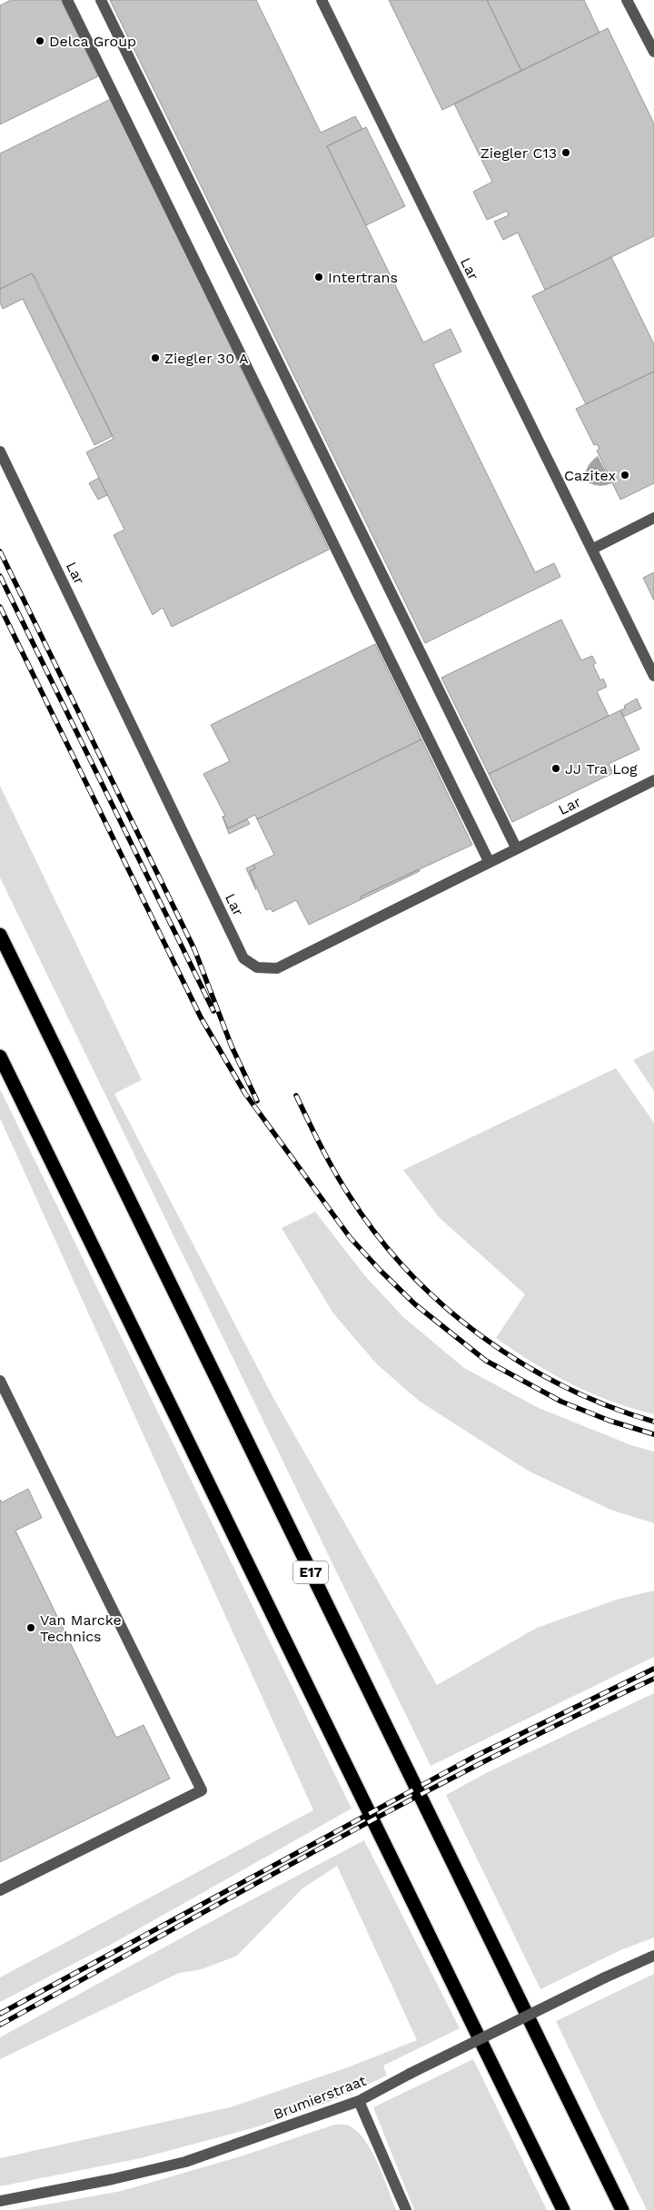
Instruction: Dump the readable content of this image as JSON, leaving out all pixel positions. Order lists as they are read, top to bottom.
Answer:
{
  "streets": {
    "highway": ["E17"],
    "street": ["Lar", "Brumierstraat"]
  },
  "places": [
    "Delca Group",
    "Ziegler C13",
    "Intertrans",
    "Ziegler 30 A",
    "Cazitex",
    "JJ Tra Log",
    "Van Marcke Technics"
  ]
}
